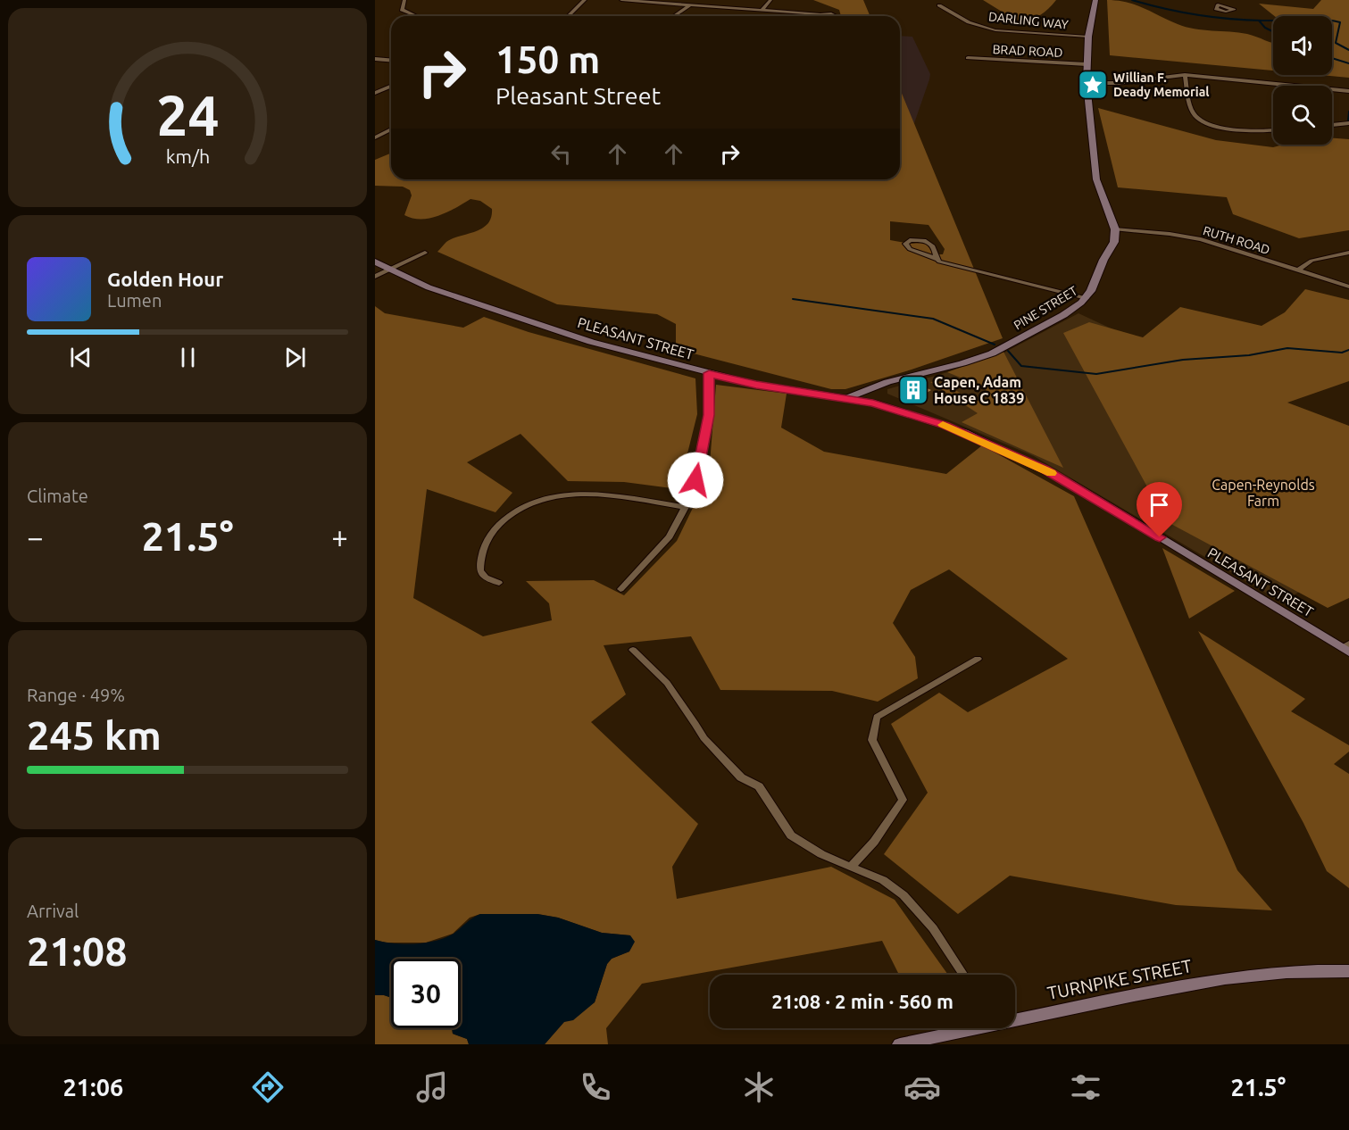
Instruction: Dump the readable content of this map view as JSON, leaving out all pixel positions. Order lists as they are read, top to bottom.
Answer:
{
  "streets": {
    "street": [
      "DARLING WAY",
      "BRAD ROAD",
      "RUTH ROAD",
      "PINE STREET",
      "PLEASANT STREET",
      "TURNPIKE STREET"
    ]
  },
  "crossings": [
    ["RUTH ROAD", "PINE STREET"],
    ["PINE STREET", "PLEASANT STREET"]
  ],
  "parks": ["Capen-Reynolds Farm"],
  "places": {
    "place": ["Willian F. Deady Memorial"],
    "building": ["Capen, Adam House C 1839"]
  },
  "page": {
    "turn": ["150 m", "Pleasant Street"],
    "song": ["Golden Hour", "Lumen"],
    "tile": [
      "Climate",
      ["Range · 49%", "245 km"],
      ["Arrival", "21:08"]
    ],
    "heat": ["−", "21.5°", "+"],
    "limit": "30",
    "trip": "21:08 · 2 min · 560 m",
    "tabs": ["21:06", "21.5°"],
    "gauge": ["24", "km/h"]
  }
}
